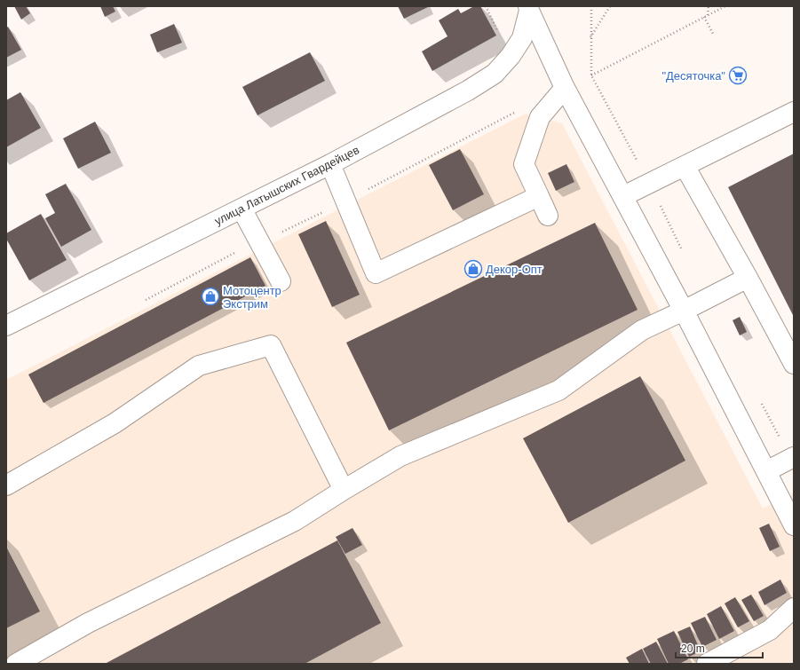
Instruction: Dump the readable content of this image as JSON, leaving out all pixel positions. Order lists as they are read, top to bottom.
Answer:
{
  "streets": {
    "street": ["улица Латышских Гвардейцев"]
  },
  "places": {
    "supermarket": ["\"Десяточка\""],
    "shop": ["Декор-Опт", "Мотоцентр Экстрим"]
  },
  "scale_bar": "20 m"
}
